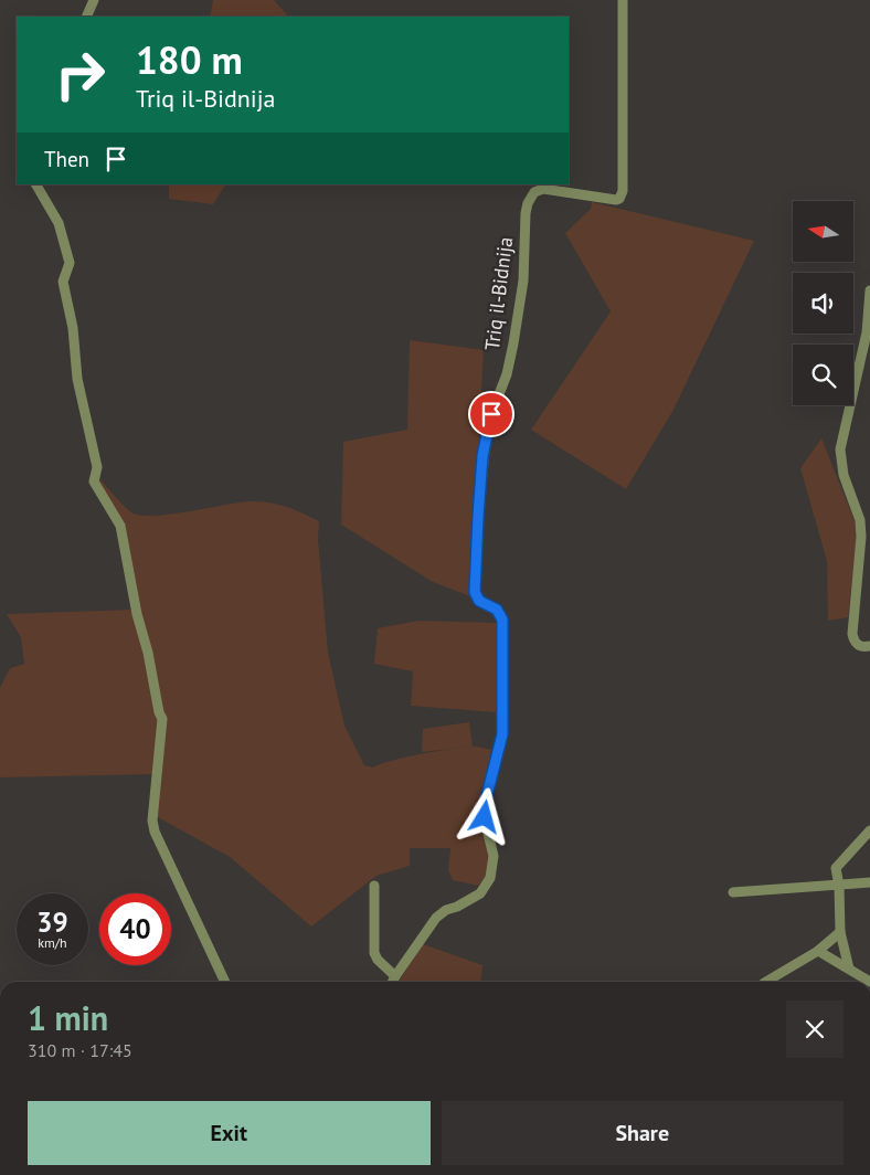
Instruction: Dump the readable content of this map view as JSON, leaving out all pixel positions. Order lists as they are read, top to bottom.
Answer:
{
  "streets": {
    "street": ["Triq il-Bidnija"]
  },
  "north": "left",
  "page": {
    "turn": ["180 m", "Triq il-Bidnija"],
    "then": "Then",
    "speed": "39 km/h",
    "limit": "40",
    "heading": ["1 min", "310 m · 17:45"],
    "buttons": ["Exit", "Share"]
  }
}
